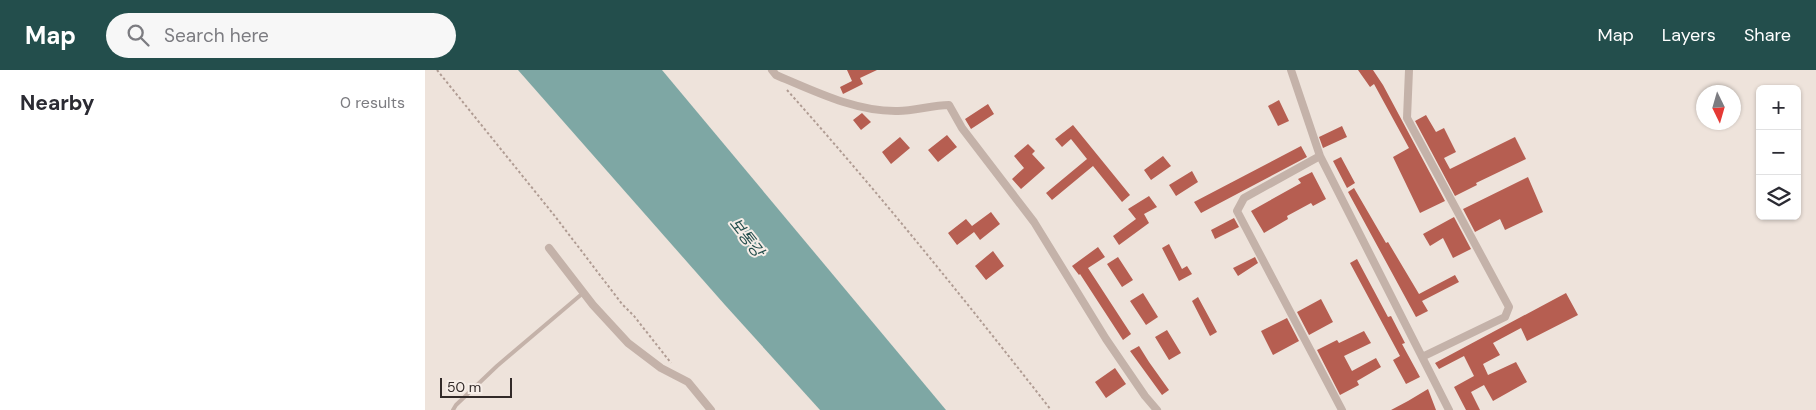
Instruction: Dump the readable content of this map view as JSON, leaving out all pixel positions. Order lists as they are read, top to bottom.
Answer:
{
  "water": ["보통강"],
  "scale_bar": "50 m",
  "north": "bottom",
  "page": {
    "header": "Map",
    "search": "Search here",
    "nav": ["Map", "Layers", "Share"],
    "heading": ["Nearby", "0 results"],
    "map_buttons": ["+", "−"],
    "scale": "50 m"
  }
}
